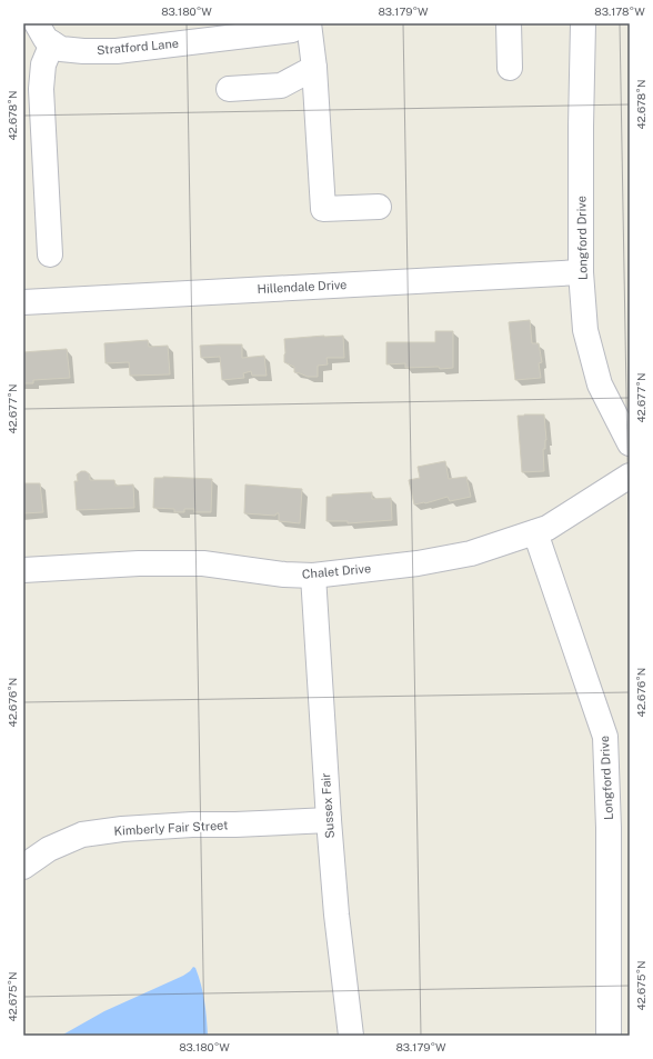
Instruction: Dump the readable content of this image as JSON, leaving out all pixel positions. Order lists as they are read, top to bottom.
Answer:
{
  "streets": {
    "street": [
      "Stratford Lane",
      "Longford Drive",
      "Hillendale Drive",
      "Chalet Drive",
      "Sussex Fair",
      "Kimberly Fair Street"
    ]
  },
  "crossings": [
    ["Longford Drive", "Hillendale Drive"],
    ["Longford Drive", "Chalet Drive"],
    ["Chalet Drive", "Sussex Fair"],
    ["Sussex Fair", "Kimberly Fair Street"]
  ],
  "coordinates": [
    "83.180°W",
    "83.179°W",
    "83.178°W",
    "42.678°N",
    "42.677°N",
    "42.676°N",
    "42.675°N"
  ]
}
